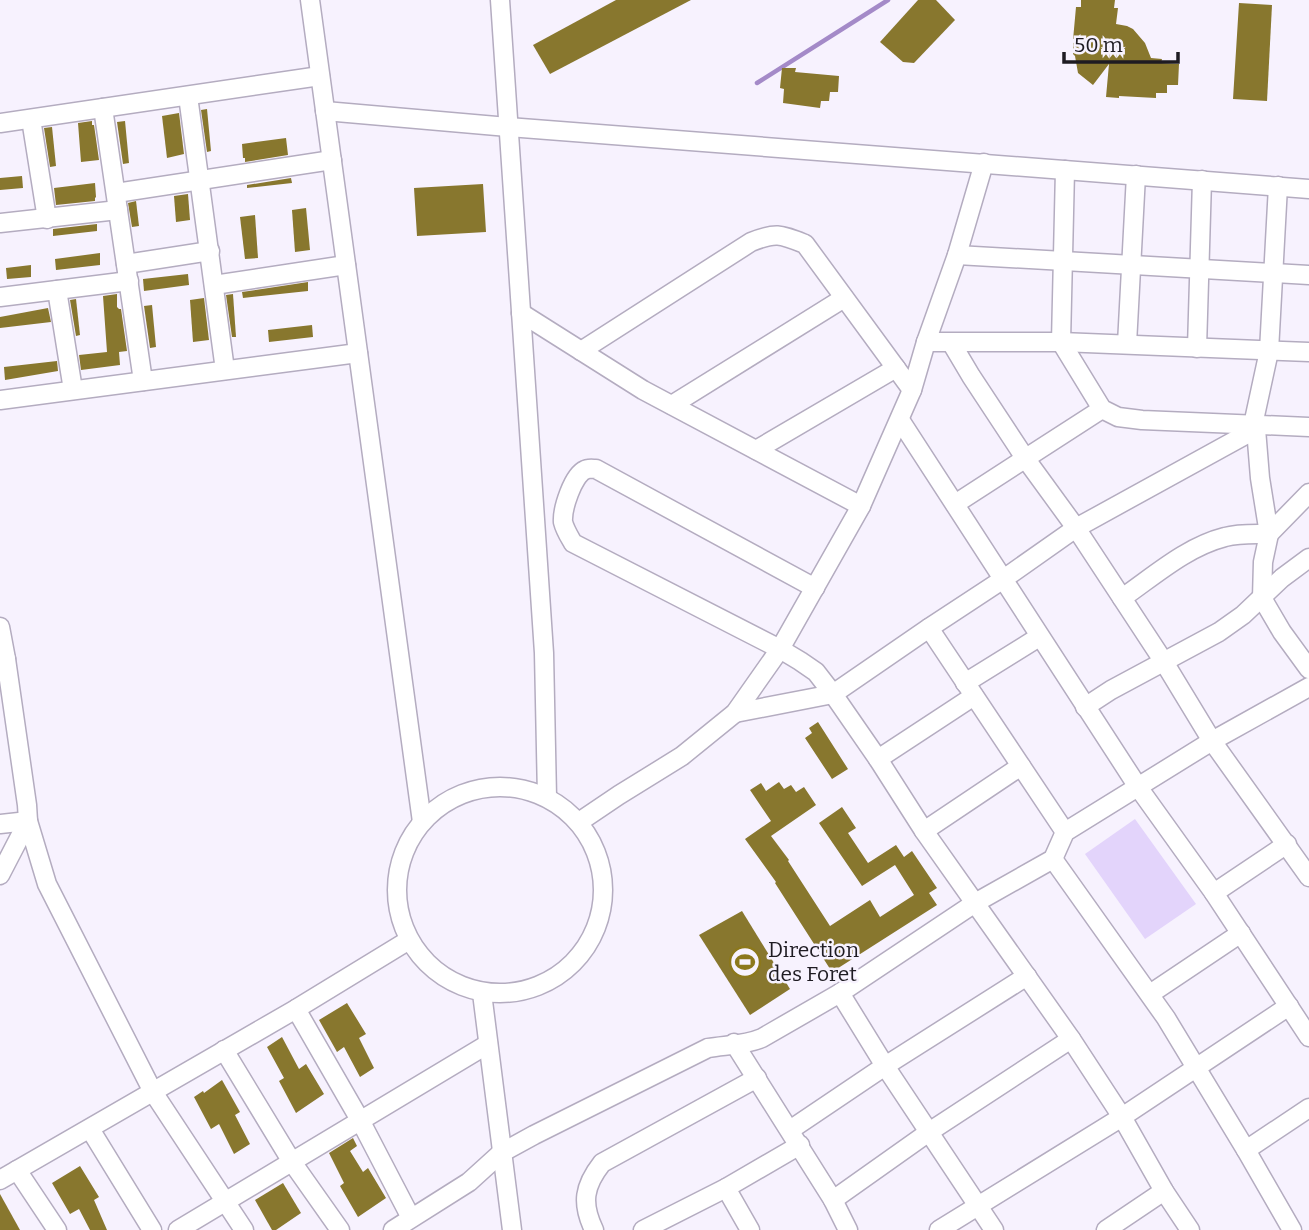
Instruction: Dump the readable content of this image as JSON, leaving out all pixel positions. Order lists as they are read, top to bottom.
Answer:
{
  "places": {
    "sports": ["Direction des Foret"]
  },
  "scale_bar": "50 m"
}
